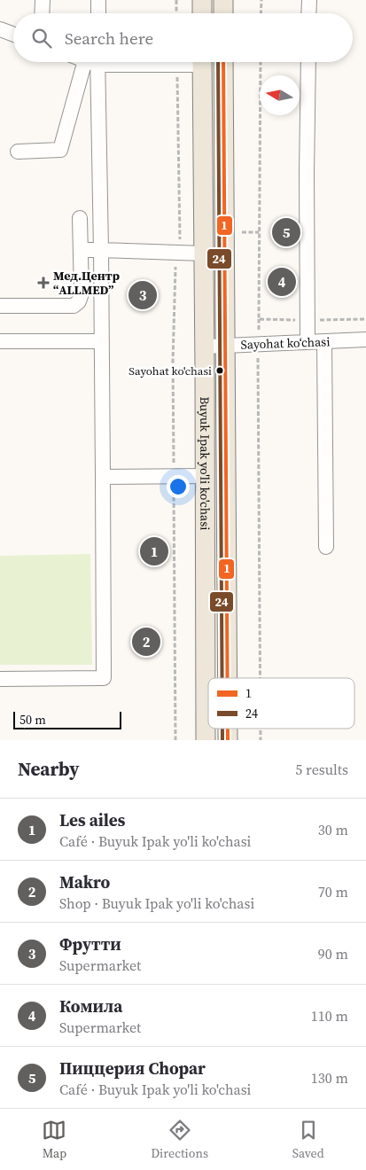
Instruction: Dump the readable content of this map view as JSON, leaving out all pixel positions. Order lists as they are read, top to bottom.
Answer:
{
  "streets": {
    "main road": ["Buyuk Ipak yo'li ko'chasi"],
    "street": ["Sayohat koʻchasi"]
  },
  "crossings": [
    ["Sayohat koʻchasi", "Buyuk Ipak yo'li ko'chasi"]
  ],
  "places": {
    "health": ["Мед.Центр “ALLMED”"],
    "other": ["Sayohat ko'chasi"]
  },
  "lines": ["transit line 1", "transit line 24"],
  "legend": ["1", "24"],
  "scale_bar": "50 m",
  "north": "left",
  "page": {
    "search": "Search here",
    "pins": [
      "5",
      "4",
      "3",
      "1",
      "2"
    ],
    "scale": "50 m",
    "heading": ["Nearby", "5 results"],
    "list": [
      {
        "mark": "1",
        "name": "Les ailes",
        "note": "Café · Buyuk Ipak yo'li ko'chasi",
        "value": "30 m"
      },
      {
        "mark": "2",
        "name": "Makro",
        "note": "Shop · Buyuk Ipak yo'li ko'chasi",
        "value": "70 m"
      },
      {
        "mark": "3",
        "name": "Фрутти",
        "note": "Supermarket",
        "value": "90 m"
      },
      {
        "mark": "4",
        "name": "Комила",
        "note": "Supermarket",
        "value": "110 m"
      },
      {
        "mark": "5",
        "name": "Пиццерия Chopar",
        "note": "Café · Buyuk Ipak yo'li ko'chasi",
        "value": "130 m"
      }
    ],
    "nav": ["Map", "Directions", "Saved"]
  }
}
